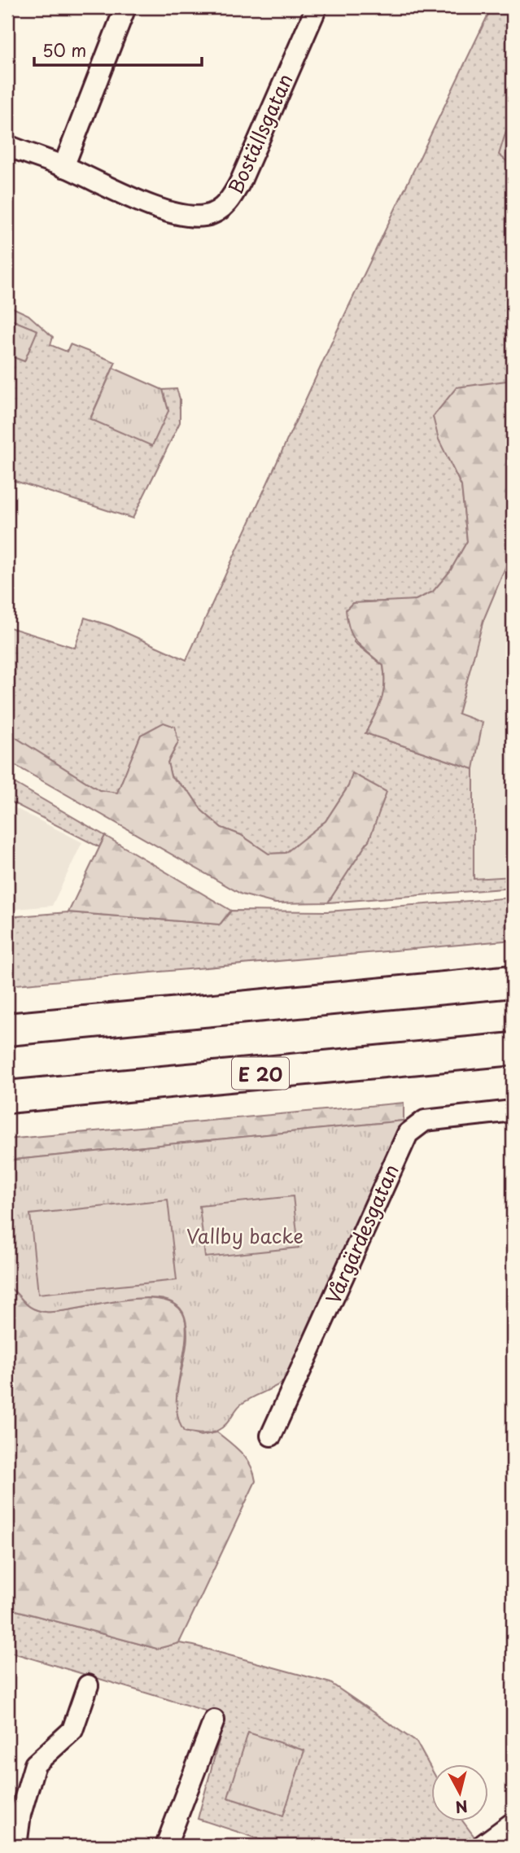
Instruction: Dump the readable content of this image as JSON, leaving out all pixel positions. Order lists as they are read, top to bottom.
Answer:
{
  "streets": {
    "highway": ["E 20"],
    "street": ["Boställsgatan", "Vårgärdesgatan"]
  },
  "parks": ["Vallby backe"],
  "scale_bar": "50 m",
  "north": "bottom"
}
